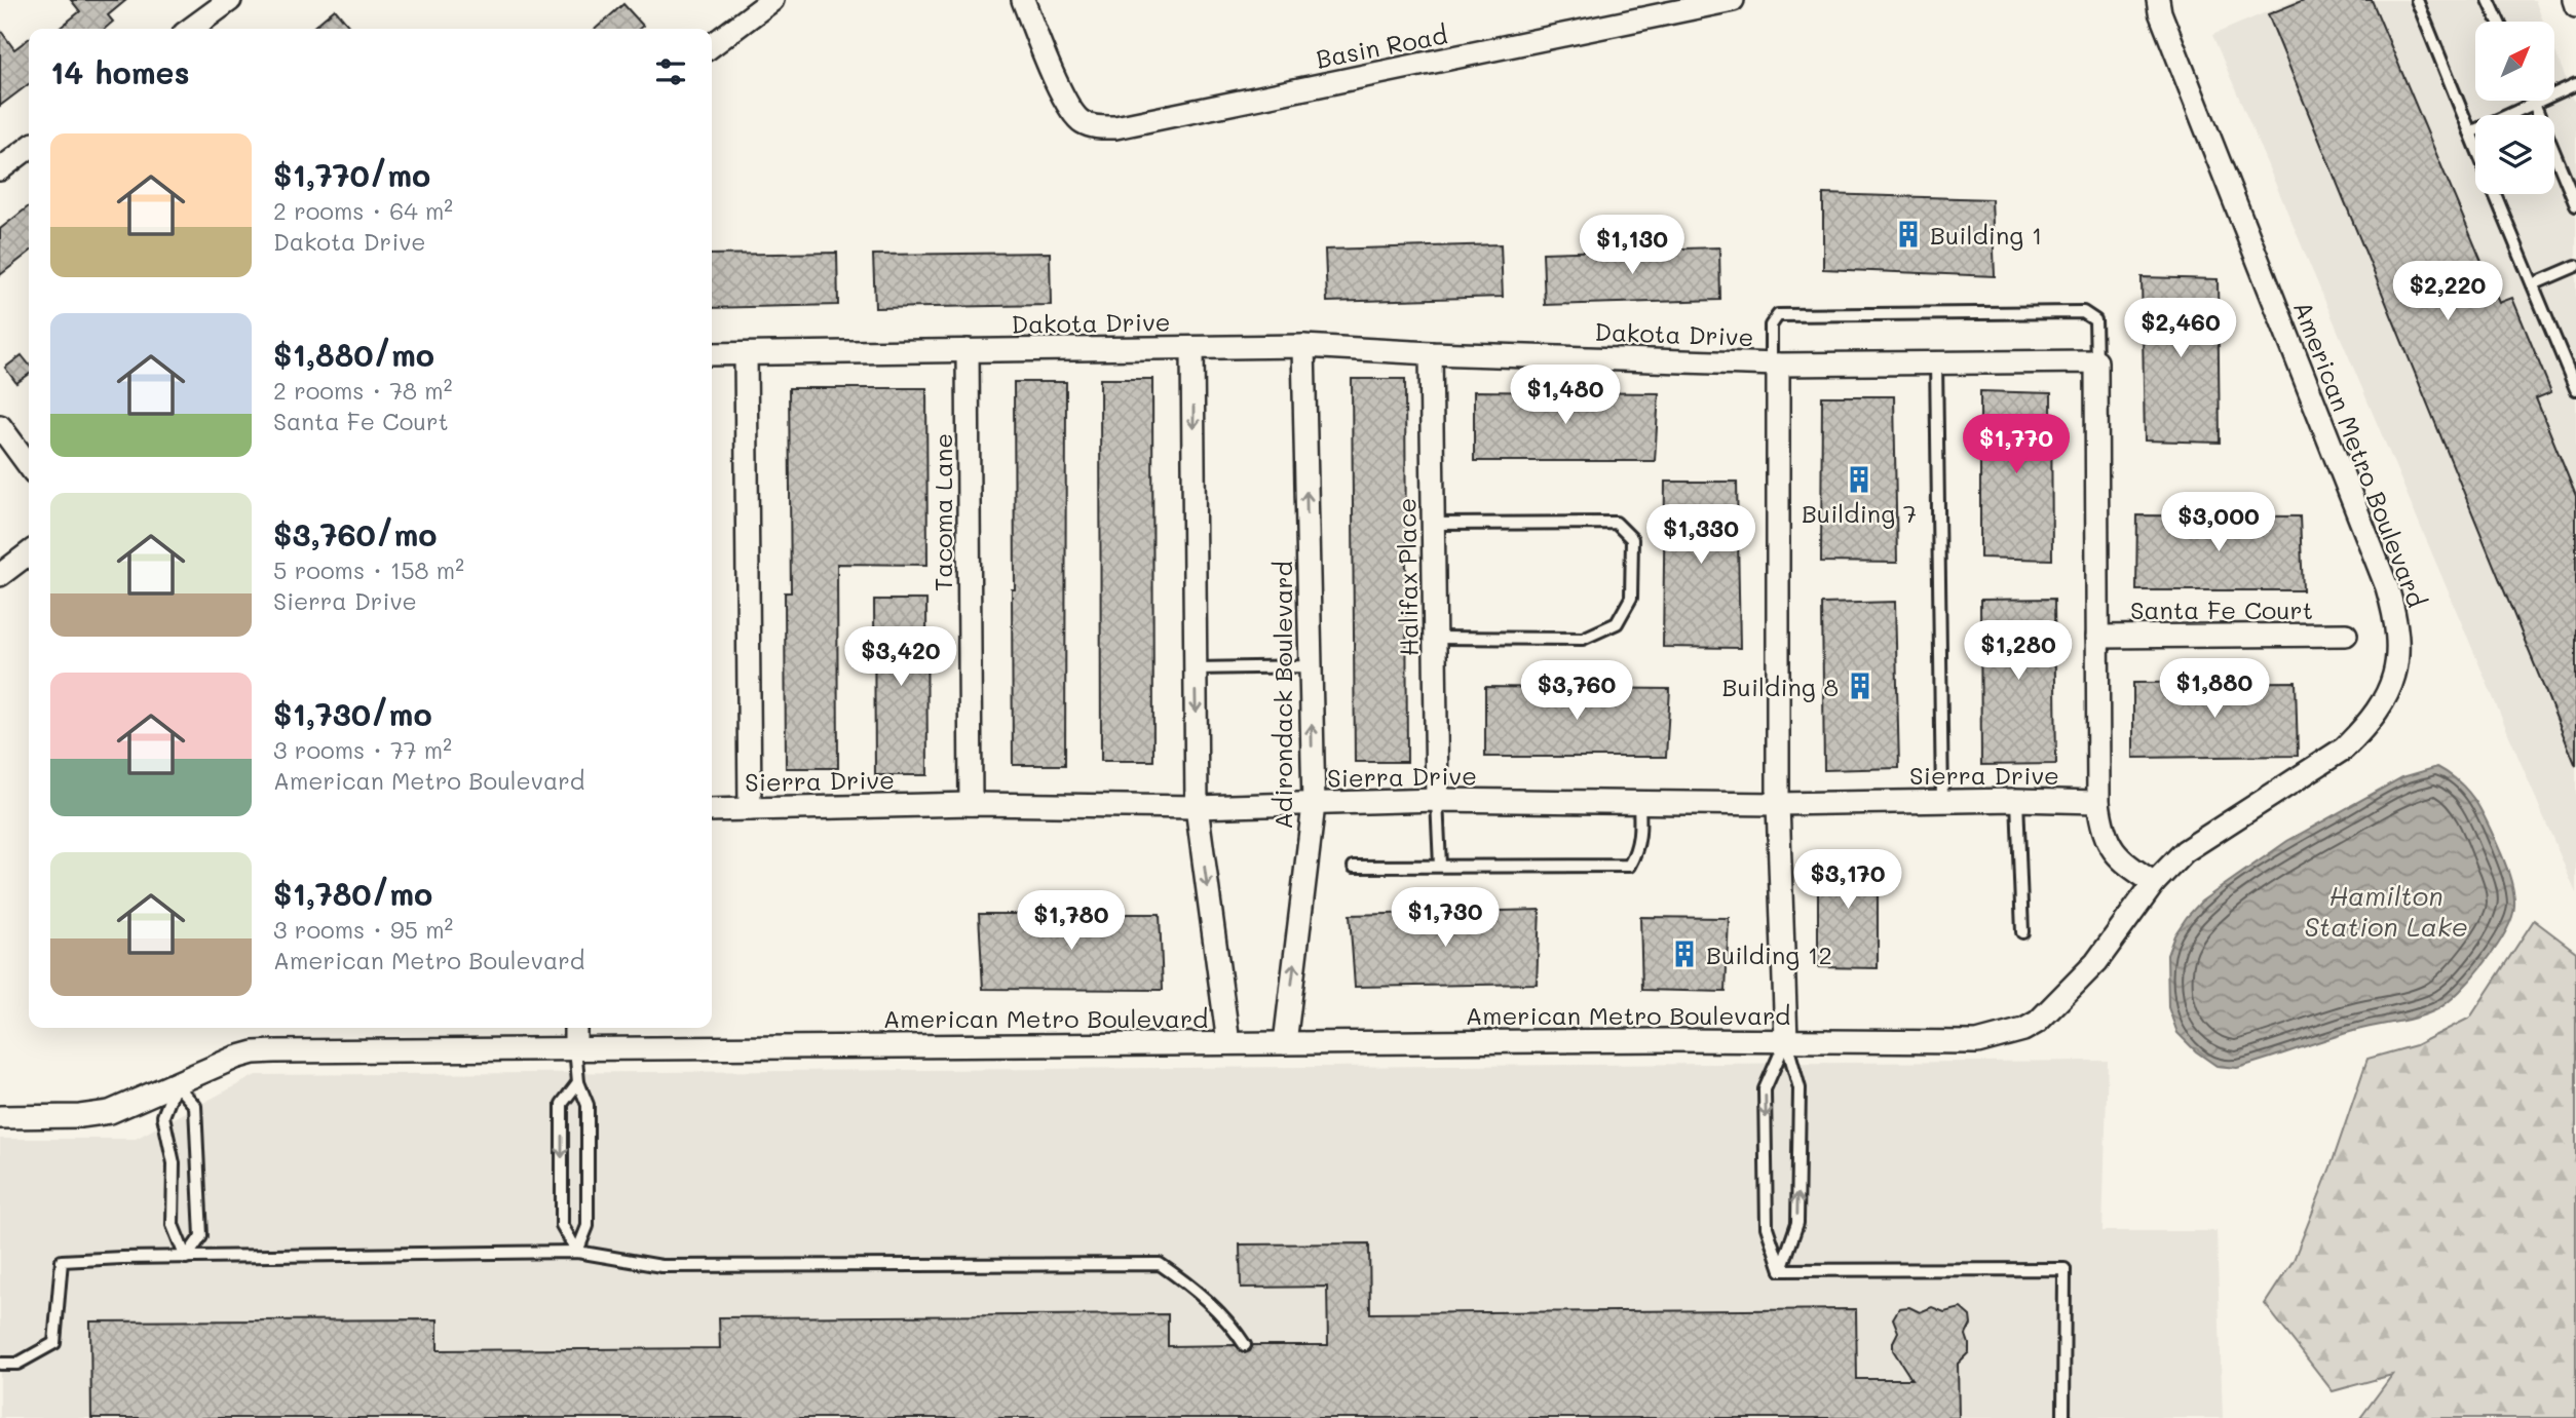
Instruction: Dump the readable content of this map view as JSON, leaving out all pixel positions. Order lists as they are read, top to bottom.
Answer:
{
  "streets": {
    "street": [
      "Basin Road",
      "Dakota Drive",
      "American Metro Boulevard",
      "Tacoma Lane",
      "Halifax Place",
      "Santa Fe Court",
      "Adirondack Boulevard",
      "Sierra Drive"
    ]
  },
  "crossings": [
    ["Dakota Drive", "Tacoma Lane"],
    ["Dakota Drive", "Halifax Place"],
    ["Dakota Drive", "Adirondack Boulevard"],
    ["American Metro Boulevard", "Adirondack Boulevard"],
    ["Tacoma Lane", "Sierra Drive"],
    ["Halifax Place", "Sierra Drive"],
    ["Adirondack Boulevard", "Sierra Drive"]
  ],
  "water": ["Hamilton Station Lake"],
  "places": {
    "building": [
      "Building 1",
      "Building 7",
      "Building 8",
      "Building 12"
    ]
  },
  "north": "top right",
  "page": {
    "heading": "14 homes",
    "list": [
      {
        "name": "$1,770/mo",
        "note": "2 rooms · 64 m² · Dakota Drive"
      },
      {
        "name": "$1,880/mo",
        "note": "2 rooms · 78 m² · Santa Fe Court"
      },
      {
        "name": "$3,760/mo",
        "note": "5 rooms · 158 m² · Sierra Drive"
      },
      {
        "name": "$1,730/mo",
        "note": "3 rooms · 77 m² · American Metro Boulevard"
      },
      {
        "name": "$1,780/mo",
        "note": "3 rooms · 95 m² · American Metro Boulevard"
      }
    ],
    "price": [
      "$1,130",
      "$2,220",
      "$2,460",
      "$1,480",
      "$1,770",
      "$3,000",
      "$1,330",
      "$1,280",
      "$3,420",
      "$1,880",
      "$3,760",
      "$3,170",
      "$1,730",
      "$1,780"
    ]
  }
}
